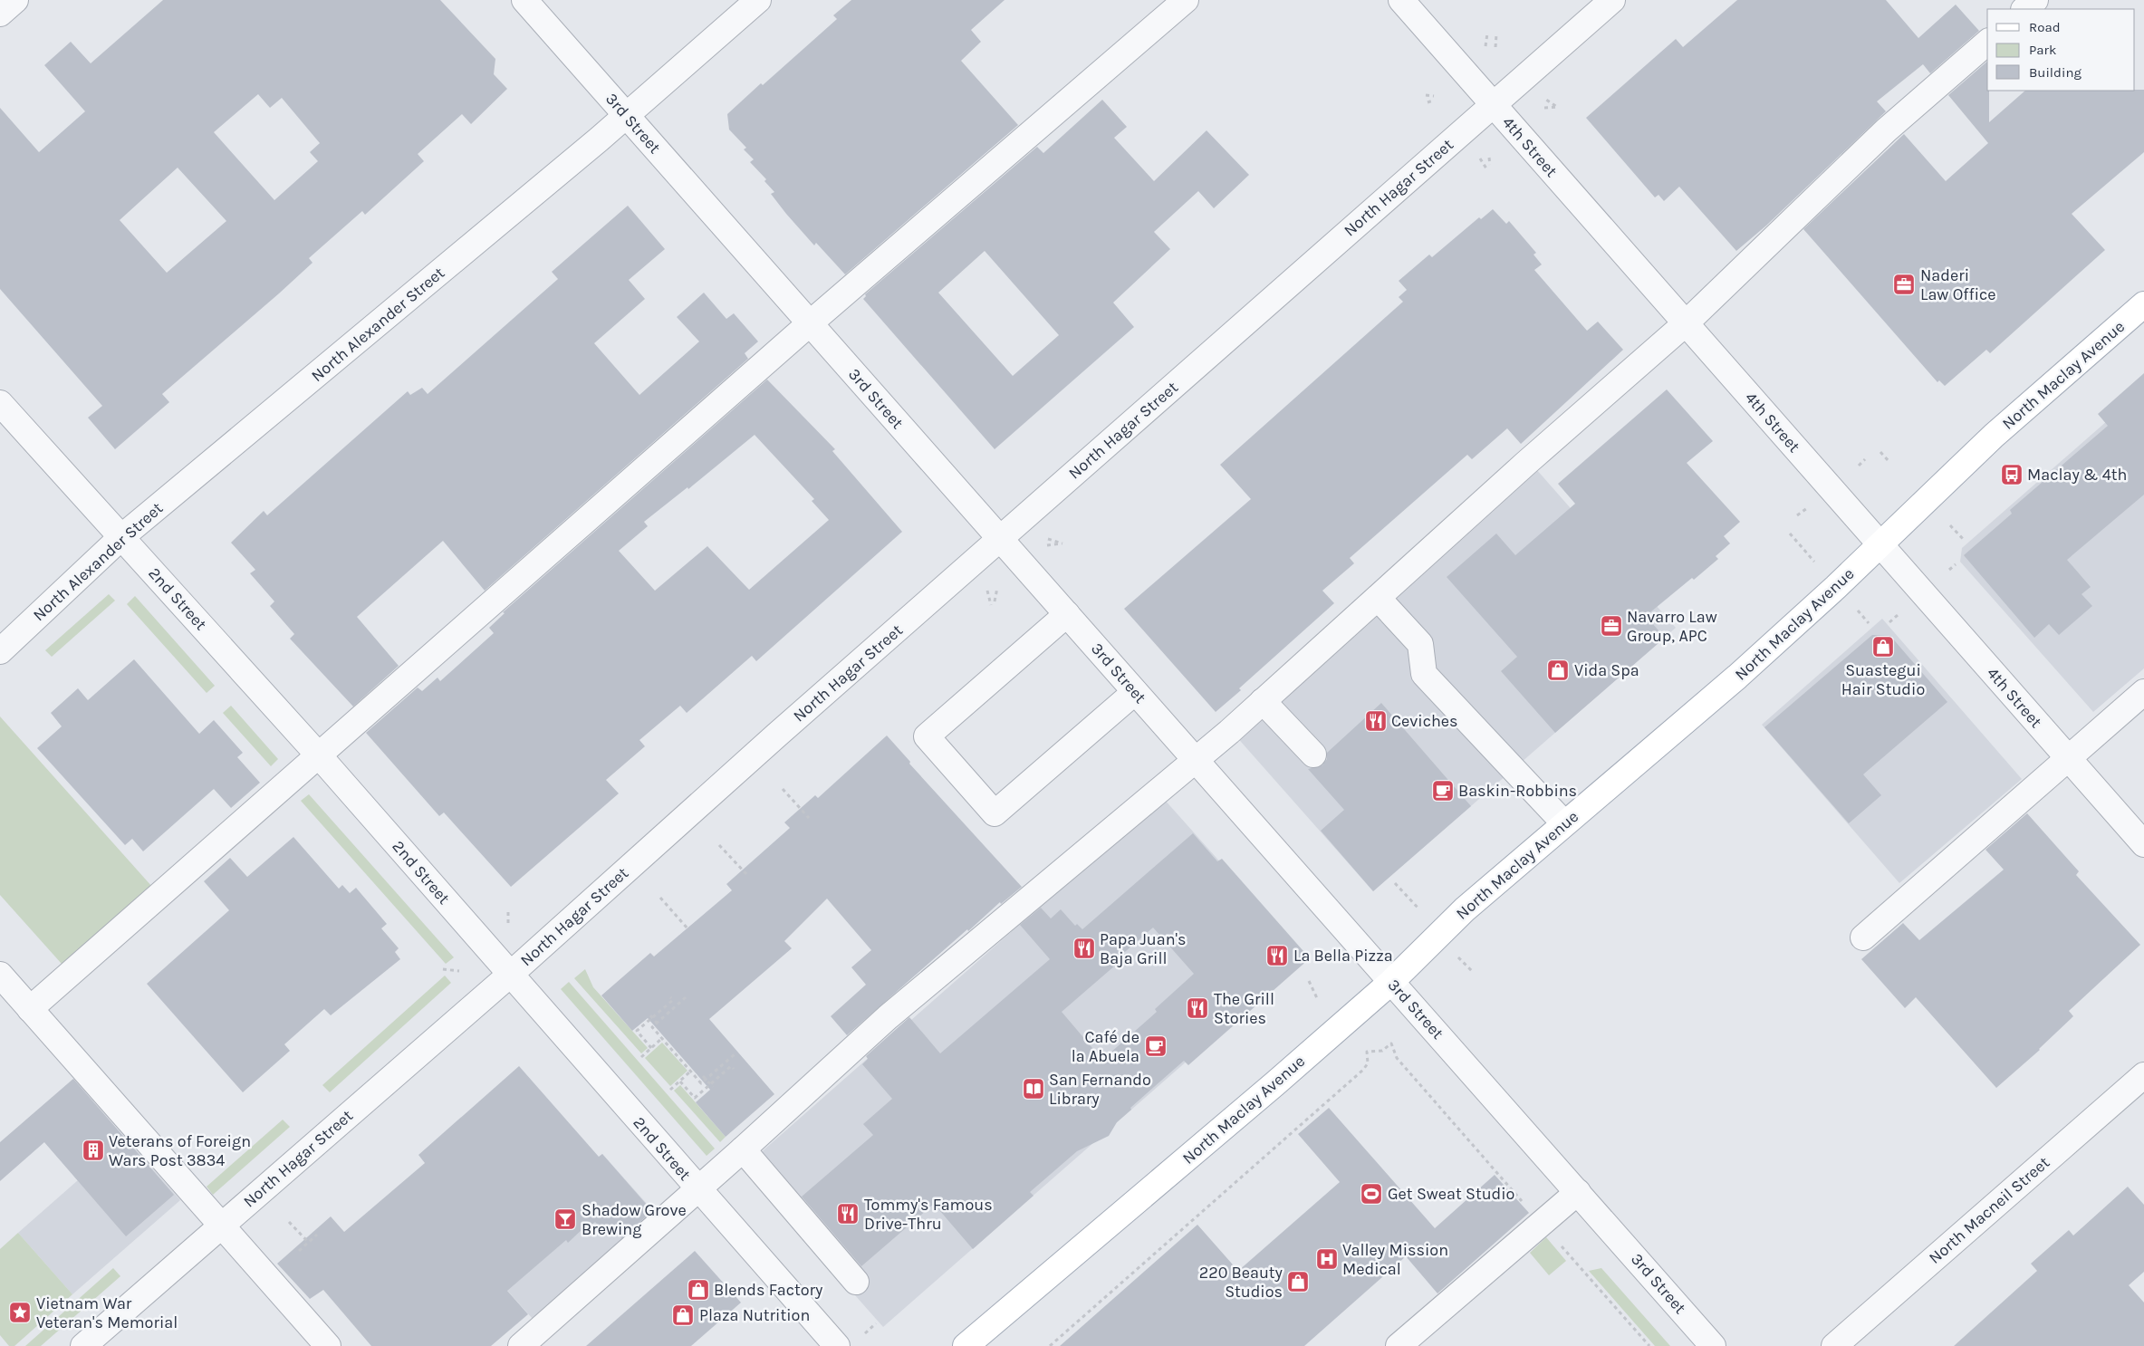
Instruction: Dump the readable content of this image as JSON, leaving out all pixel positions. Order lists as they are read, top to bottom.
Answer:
{
  "streets": {
    "main road": ["North Maclay Avenue"],
    "street": [
      "3rd Street",
      "4th Street",
      "North Hagar Street",
      "North Alexander Street",
      "2nd Street",
      "North Macneil Street"
    ]
  },
  "crossings": [
    ["3rd Street", "North Hagar Street"],
    ["3rd Street", "North Alexander Street"],
    ["3rd Street", "North Maclay Avenue"],
    ["4th Street", "North Hagar Street"],
    ["4th Street", "North Maclay Avenue"],
    ["North Hagar Street", "2nd Street"],
    ["North Alexander Street", "2nd Street"]
  ],
  "places": {
    "office": ["Naderi Law Office", "Navarro Law Group, APC"],
    "bus stop": ["Maclay & 4th"],
    "shop": [
      "Suastegui Hair Studio",
      "Vida Spa",
      "220 Beauty Studios",
      "Blends Factory",
      "Plaza Nutrition"
    ],
    "restaurant": [
      "Ceviches",
      "Papa Juan's Baja Grill",
      "La Bella Pizza",
      "The Grill Stories",
      "Tommy's Famous Drive-Thru"
    ],
    "cafe": ["Baskin-Robbins", "Café de la Abuela"],
    "library": ["San Fernando Library"],
    "building": ["Veterans of Foreign Wars Post 3834"],
    "sports": ["Get Sweat Studio"],
    "bar": ["Shadow Grove Brewing"],
    "hospital": ["Valley Mission Medical"],
    "place": ["Vietnam War Veteran's Memorial"]
  },
  "legend": ["Road", "Park", "Building"]
}
